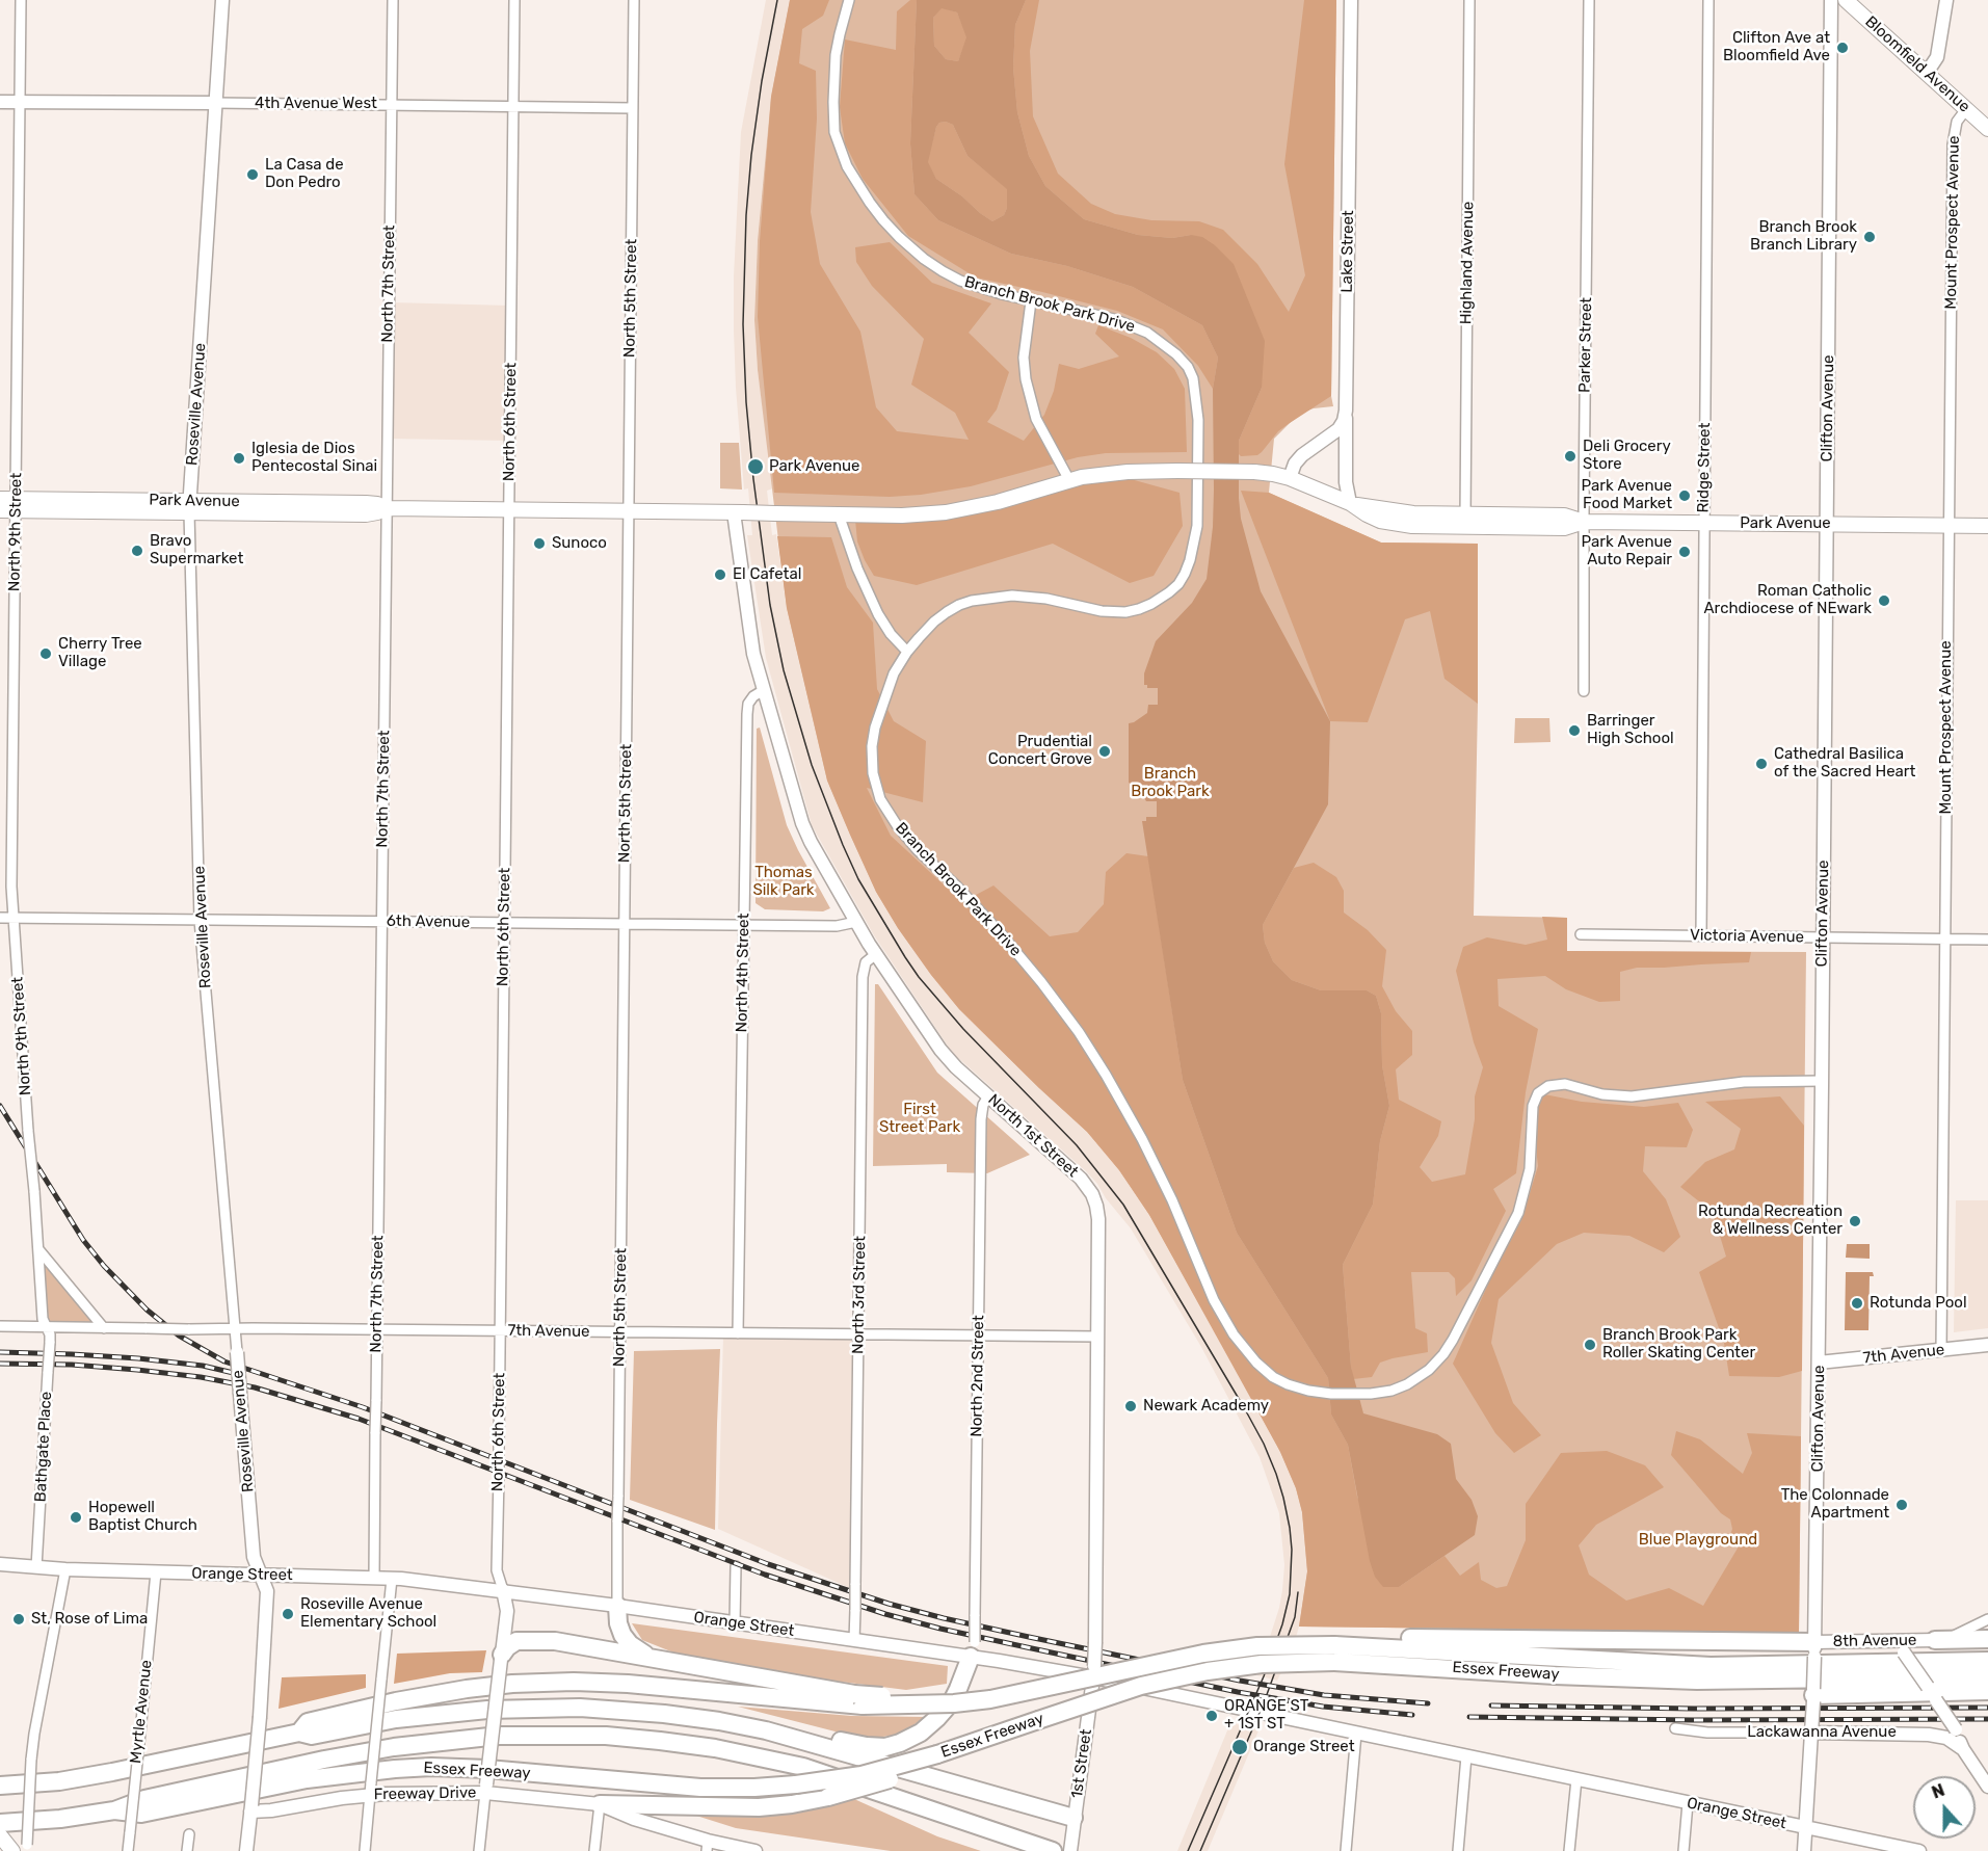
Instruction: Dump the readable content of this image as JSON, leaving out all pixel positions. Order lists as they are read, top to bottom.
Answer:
{
  "streets": {
    "highway": ["Essex Freeway"],
    "main road": [
      "Bloomfield Avenue",
      "4th Avenue West",
      "Lake Street",
      "Roseville Avenue",
      "Clifton Avenue",
      "North 6th Street",
      "Park Avenue",
      "North 1st Street",
      "7th Avenue",
      "Orange Street",
      "8th Avenue",
      "Lackawanna Avenue",
      "1st Street",
      "Freeway Drive"
    ],
    "street": [
      "Mount Prospect Avenue",
      "Highland Avenue",
      "North 7th Street",
      "North 5th Street",
      "Branch Brook Park Drive",
      "Parker Street",
      "Ridge Street",
      "North 9th Street",
      "6th Avenue",
      "Victoria Avenue",
      "North 4th Street",
      "North 3rd Street",
      "North 2nd Street",
      "Bathgate Place",
      "Myrtle Avenue"
    ]
  },
  "crossings": [
    ["Bloomfield Avenue", "Mount Prospect Avenue"],
    ["4th Avenue West", "North 7th Street"],
    ["4th Avenue West", "North 5th Street"],
    ["4th Avenue West", "Roseville Avenue"],
    ["4th Avenue West", "North 6th Street"],
    ["4th Avenue West", "North 9th Street"],
    ["Mount Prospect Avenue", "Park Avenue"],
    ["Mount Prospect Avenue", "Victoria Avenue"],
    ["Mount Prospect Avenue", "7th Avenue"],
    ["Lake Street", "Park Avenue"],
    ["Highland Avenue", "Park Avenue"],
    ["North 7th Street", "Park Avenue"],
    ["North 7th Street", "6th Avenue"],
    ["North 7th Street", "7th Avenue"],
    ["North 7th Street", "Orange Street"],
    ["North 5th Street", "Park Avenue"],
    ["North 5th Street", "6th Avenue"],
    ["North 5th Street", "7th Avenue"],
    ["North 5th Street", "Orange Street"],
    ["Branch Brook Park Drive", "Clifton Avenue"],
    ["Parker Street", "Park Avenue"],
    ["Roseville Avenue", "Park Avenue"],
    ["Roseville Avenue", "6th Avenue"],
    ["Roseville Avenue", "7th Avenue"],
    ["Roseville Avenue", "Orange Street"],
    ["Roseville Avenue", "Freeway Drive"],
    ["Clifton Avenue", "Park Avenue"],
    ["Clifton Avenue", "Victoria Avenue"],
    ["Clifton Avenue", "7th Avenue"],
    ["Clifton Avenue", "Orange Street"],
    ["Clifton Avenue", "8th Avenue"],
    ["Clifton Avenue", "Lackawanna Avenue"],
    ["North 6th Street", "Park Avenue"],
    ["North 6th Street", "6th Avenue"],
    ["North 6th Street", "7th Avenue"],
    ["North 6th Street", "Orange Street"],
    ["North 6th Street", "Freeway Drive"],
    ["Ridge Street", "Park Avenue"],
    ["Ridge Street", "Victoria Avenue"],
    ["Park Avenue", "North 9th Street"],
    ["North 9th Street", "6th Avenue"],
    ["North 9th Street", "7th Avenue"],
    ["North 9th Street", "Bathgate Place"],
    ["6th Avenue", "North 4th Street"],
    ["6th Avenue", "North 1st Street"],
    ["North 4th Street", "North 1st Street"],
    ["North 4th Street", "7th Avenue"],
    ["North 1st Street", "North 3rd Street"],
    ["North 1st Street", "7th Avenue"],
    ["North 1st Street", "North 2nd Street"],
    ["North 1st Street", "Orange Street"],
    ["North 1st Street", "1st Street"],
    ["North 3rd Street", "7th Avenue"],
    ["North 3rd Street", "Orange Street"],
    ["7th Avenue", "North 2nd Street"],
    ["7th Avenue", "Bathgate Place"],
    ["North 2nd Street", "Orange Street"],
    ["Bathgate Place", "Orange Street"],
    ["Orange Street", "Myrtle Avenue"],
    ["Orange Street", "1st Street"]
  ],
  "parks": [
    "Branch Brook Park",
    "Thomas Silk Park",
    "First Street Park",
    "Blue Playground"
  ],
  "places": [
    "Clifton Ave at Bloomfield Ave",
    "La Casa de Don Pedro",
    "Branch Brook Branch Library",
    "Deli Grocery Store",
    "Iglesia de Dios Pentecostal Sinai",
    "Park Avenue",
    "Park Avenue Food Market",
    "Sunoco",
    "Bravo Supermarket",
    "Park Avenue Auto Repair",
    "El Cafetal",
    "Roman Catholic Archdiocese of NEwark",
    "Cherry Tree Village",
    "Barringer High School",
    "Prudential Concert Grove",
    "Cathedral Basilica of the Sacred Heart",
    "Rotunda Recreation & Wellness Center",
    "Rotunda Pool",
    "Branch Brook Park Roller Skating Center",
    "Newark Academy",
    "The Colonnade Apartment",
    "Hopewell Baptist Church",
    "Roseville Avenue Elementary School",
    "St, Rose of Lima",
    "ORANGE ST + 1ST ST",
    "Orange Street"
  ],
  "north": "top"
}
